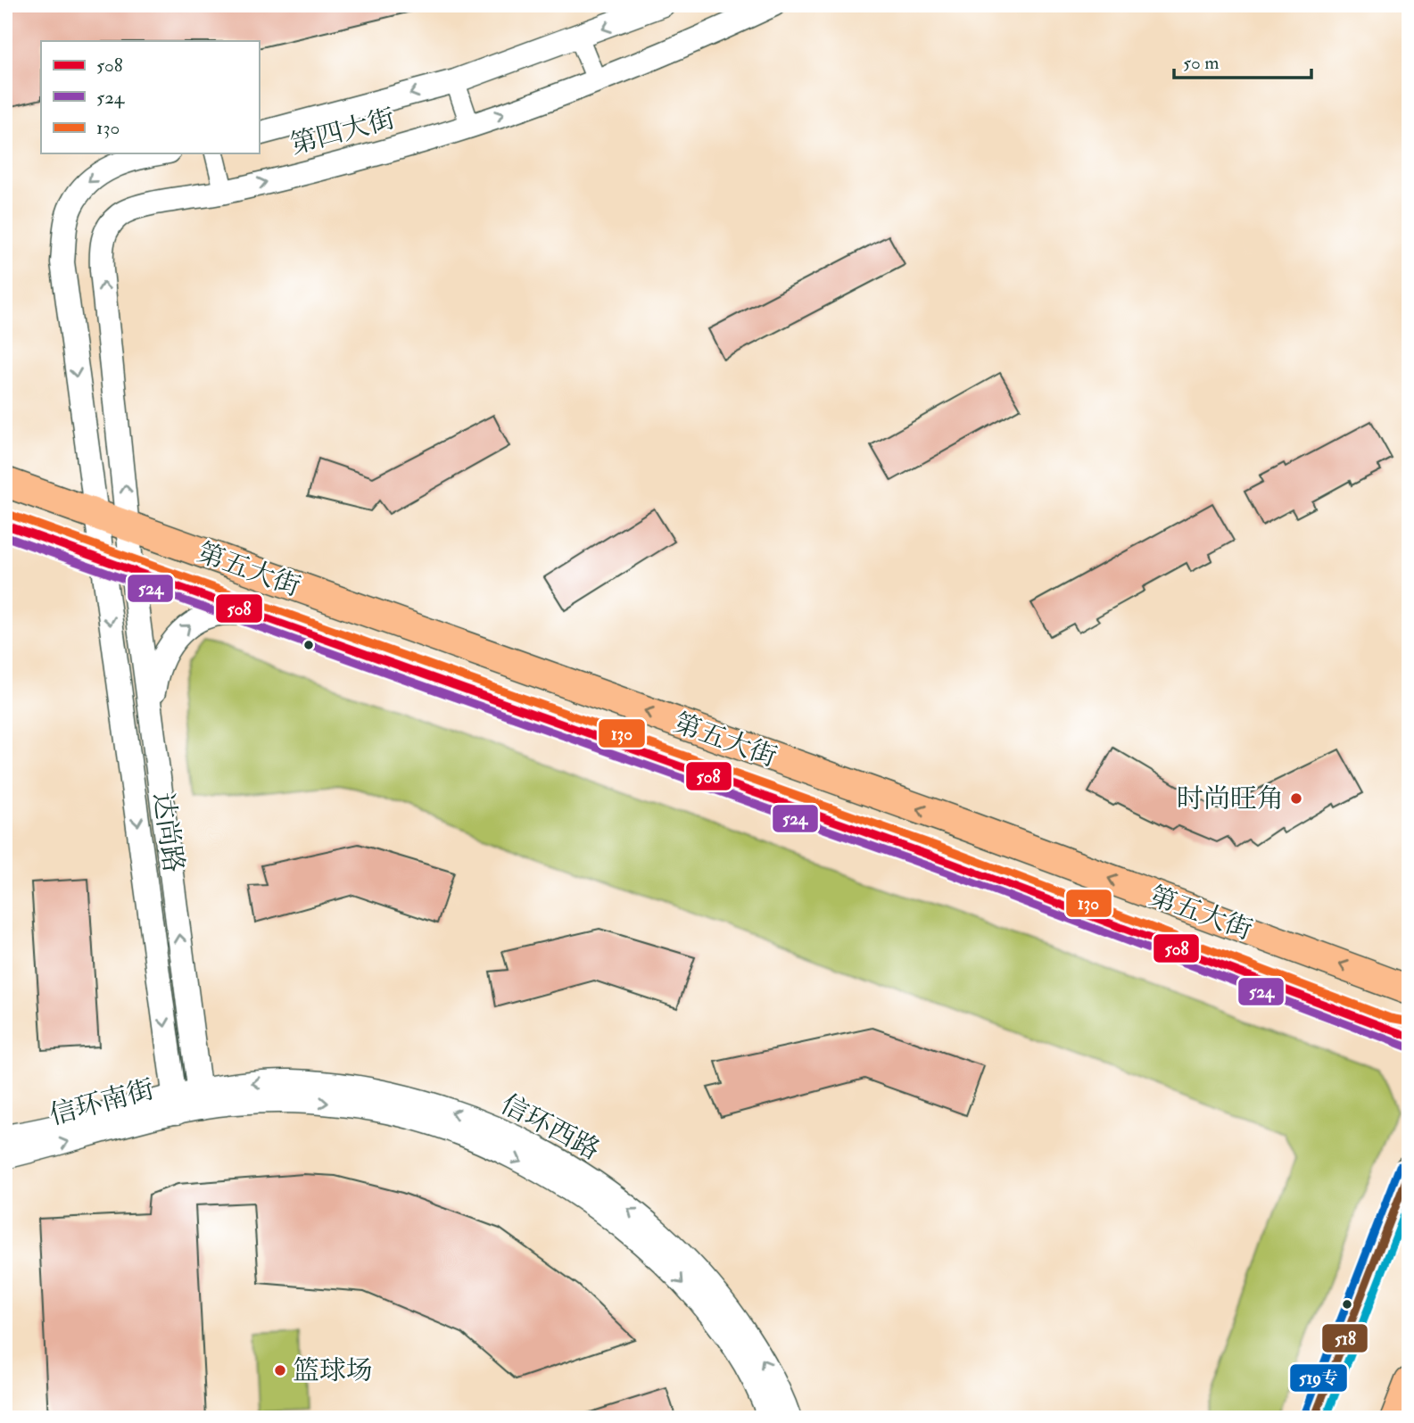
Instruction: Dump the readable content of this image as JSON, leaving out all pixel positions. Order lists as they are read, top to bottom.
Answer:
{
  "streets": {
    "main road": ["第五大街"],
    "street": [
      "第四大街",
      "达尚路",
      "信环南街",
      "信环西路"
    ]
  },
  "crossings": [
    ["第四大街", "第五大街"],
    ["第四大街", "达尚路"],
    ["第五大街", "达尚路"],
    ["达尚路", "信环南街"],
    ["达尚路", "信环西路"],
    ["信环南街", "信环西路"]
  ],
  "places": ["时尚旺角", "篮球场"],
  "lines": [
    "transit line 130",
    "transit line 508",
    "transit line 524",
    "transit line 519专",
    "transit line 518"
  ],
  "legend": ["508", "524", "130"],
  "scale_bar": "50 m"
}
